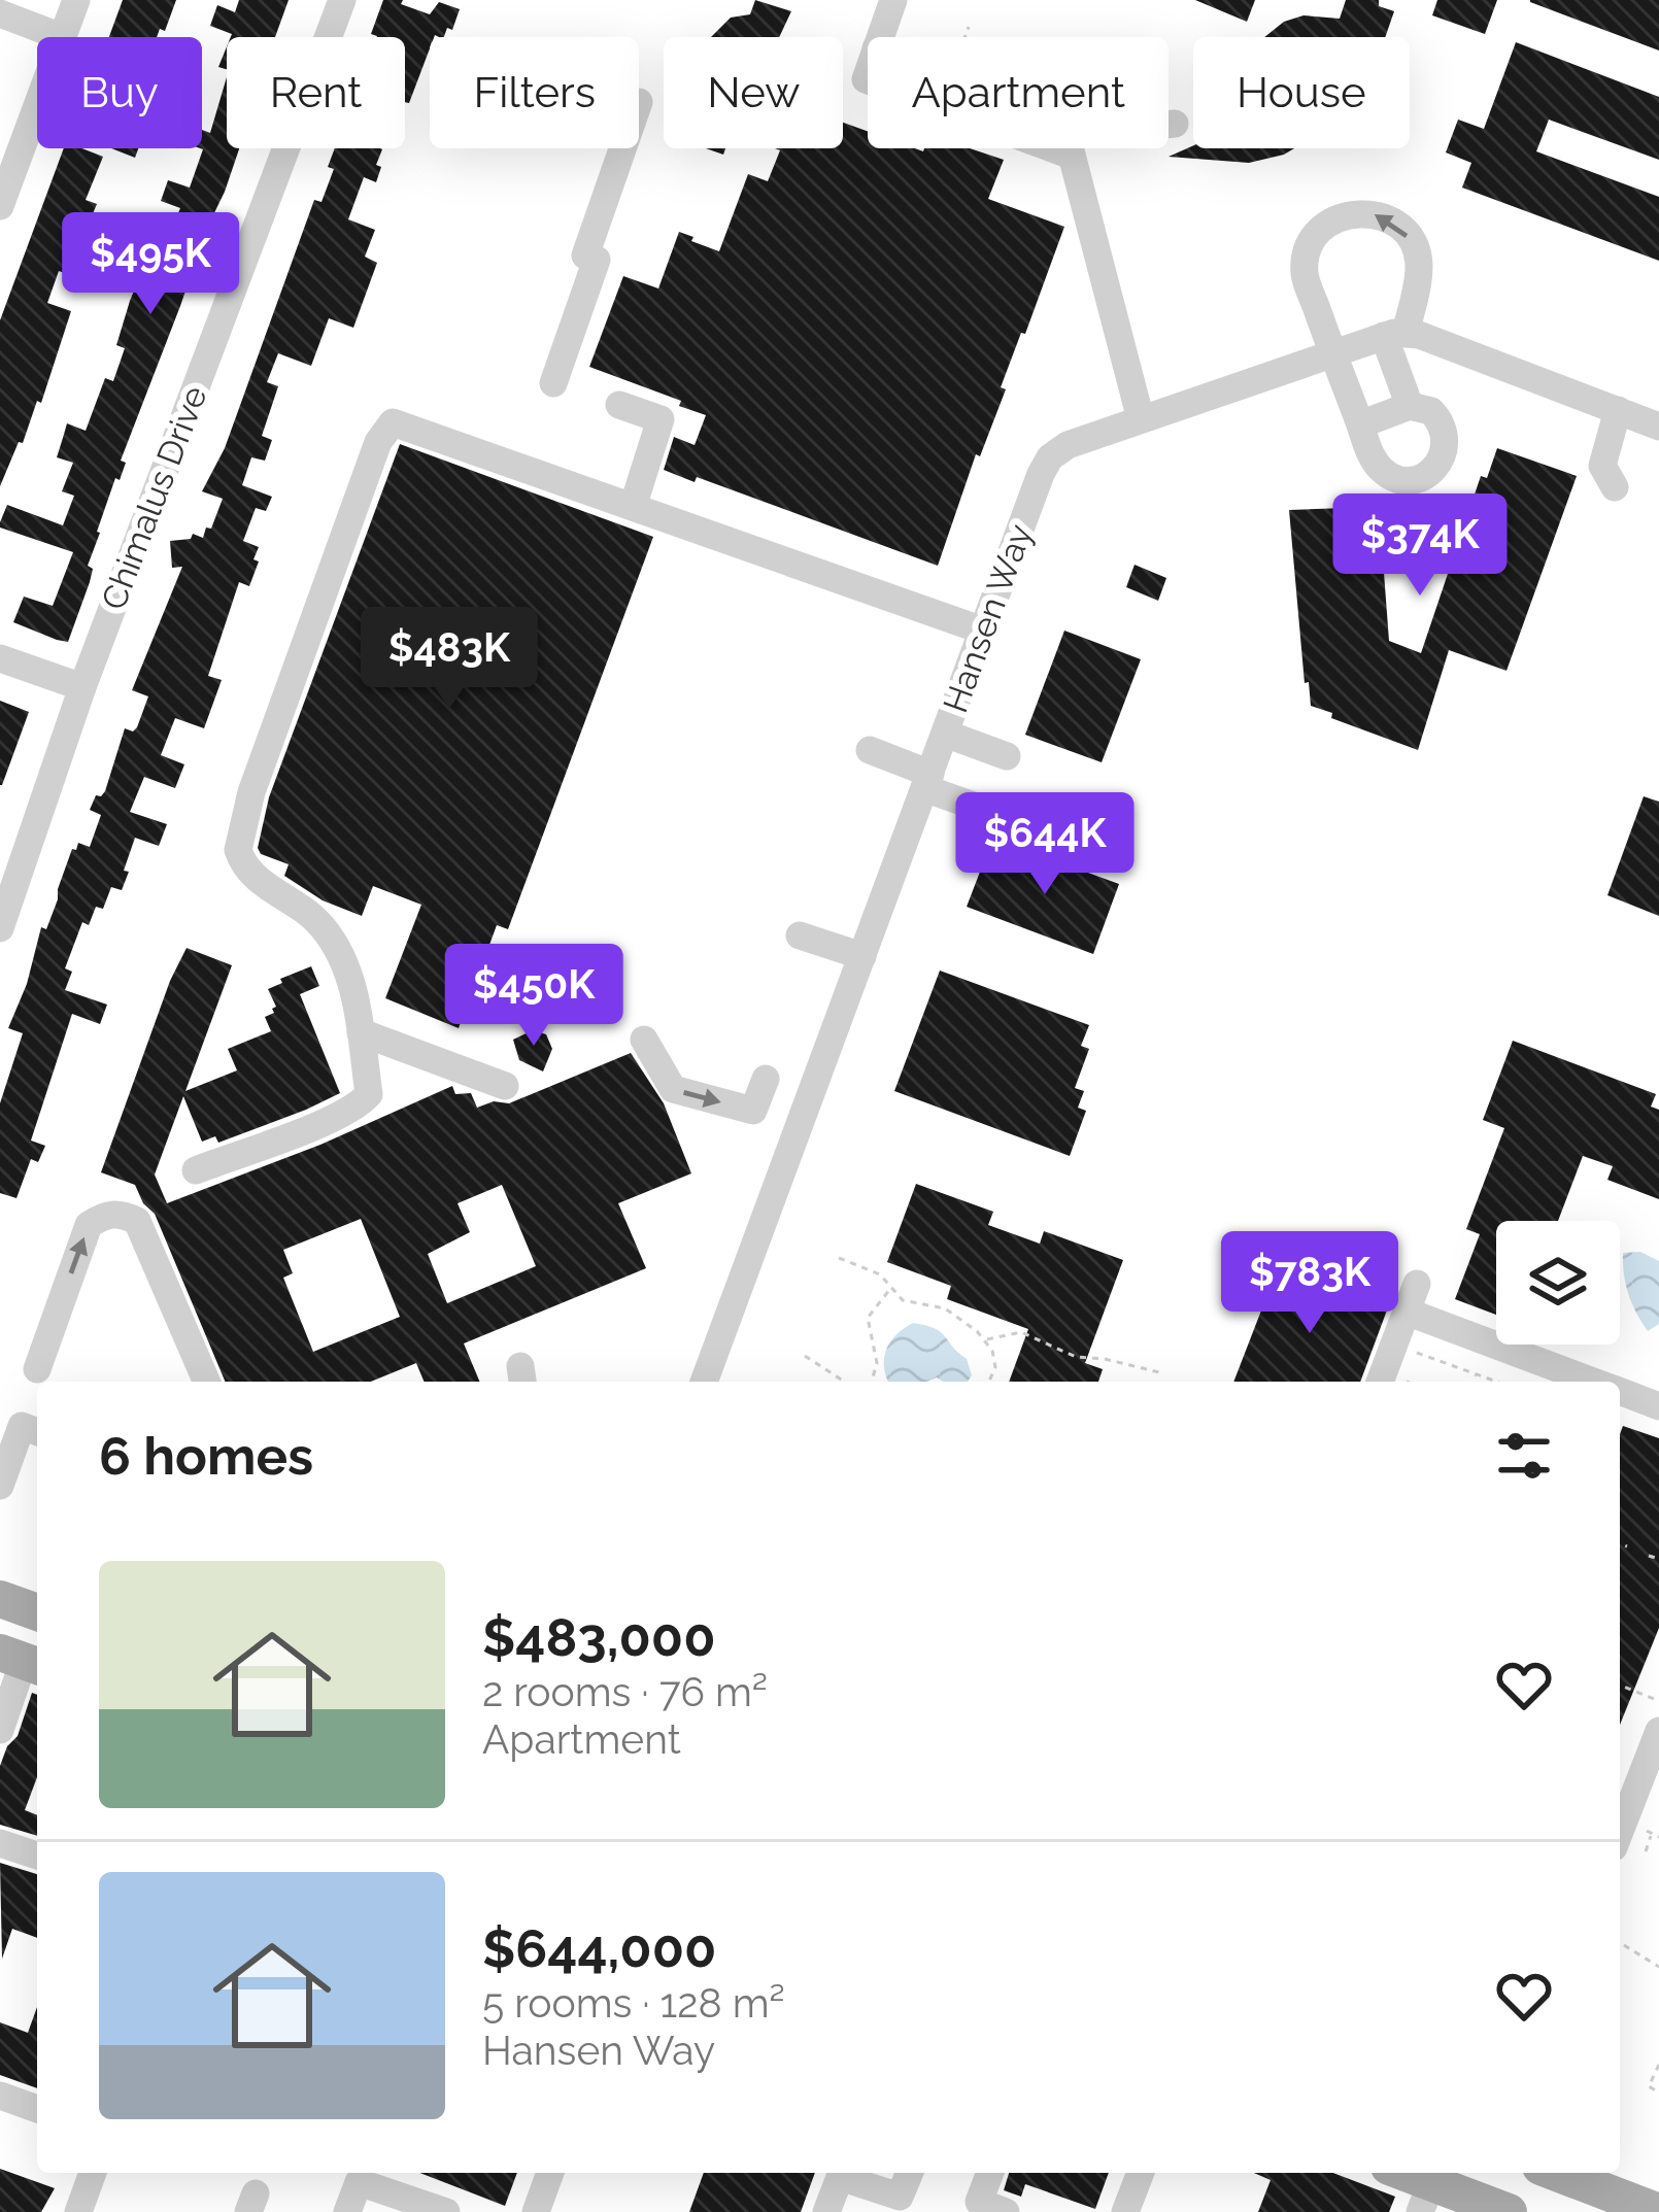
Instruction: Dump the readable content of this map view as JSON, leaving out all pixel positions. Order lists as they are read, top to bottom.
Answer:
{
  "streets": {
    "street": ["Chimalus Drive", "Hansen Way"]
  },
  "page": {
    "chip": [
      "Buy",
      "Rent",
      "Filters",
      "New",
      "Apartment",
      "House"
    ],
    "price": [
      "$495K",
      "$374K",
      "$483K",
      "$644K",
      "$450K",
      "$783K"
    ],
    "heading": "6 homes",
    "list": [
      {
        "name": "$483,000",
        "note": "2 rooms · 76 m² · Apartment"
      },
      {
        "name": "$644,000",
        "note": "5 rooms · 128 m² · Hansen Way"
      }
    ]
  }
}
